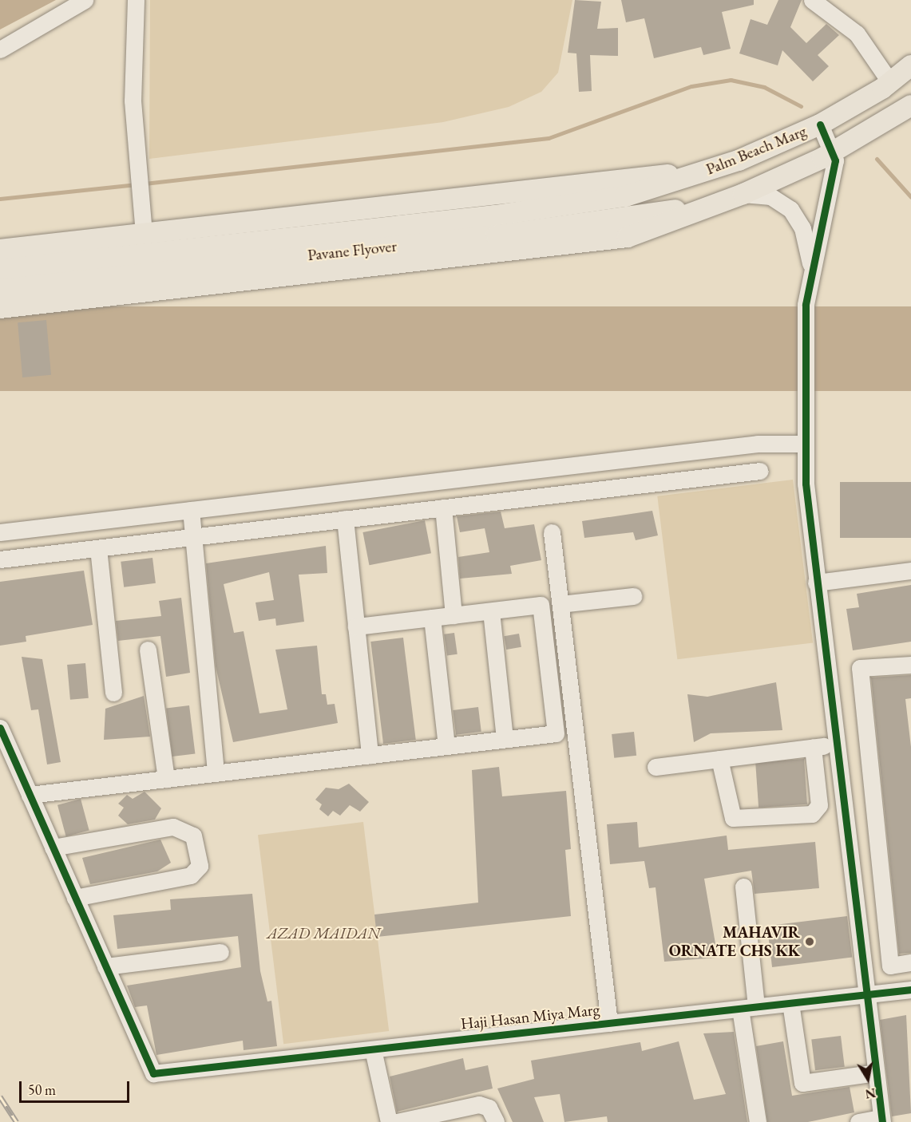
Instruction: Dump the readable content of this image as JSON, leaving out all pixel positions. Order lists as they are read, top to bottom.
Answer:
{
  "streets": {
    "main road": ["Palm Beach Marg", "Pavane Flyover"],
    "street": ["Haji Hasan Miya Marg"]
  },
  "crossings": [
    ["Palm Beach Marg", "Pavane Flyover"]
  ],
  "parks": ["AZAD MAIDAN"],
  "places": ["MAHAVIR ORNATE CHS KK"],
  "scale_bar": "50 m",
  "north": "bottom"
}
